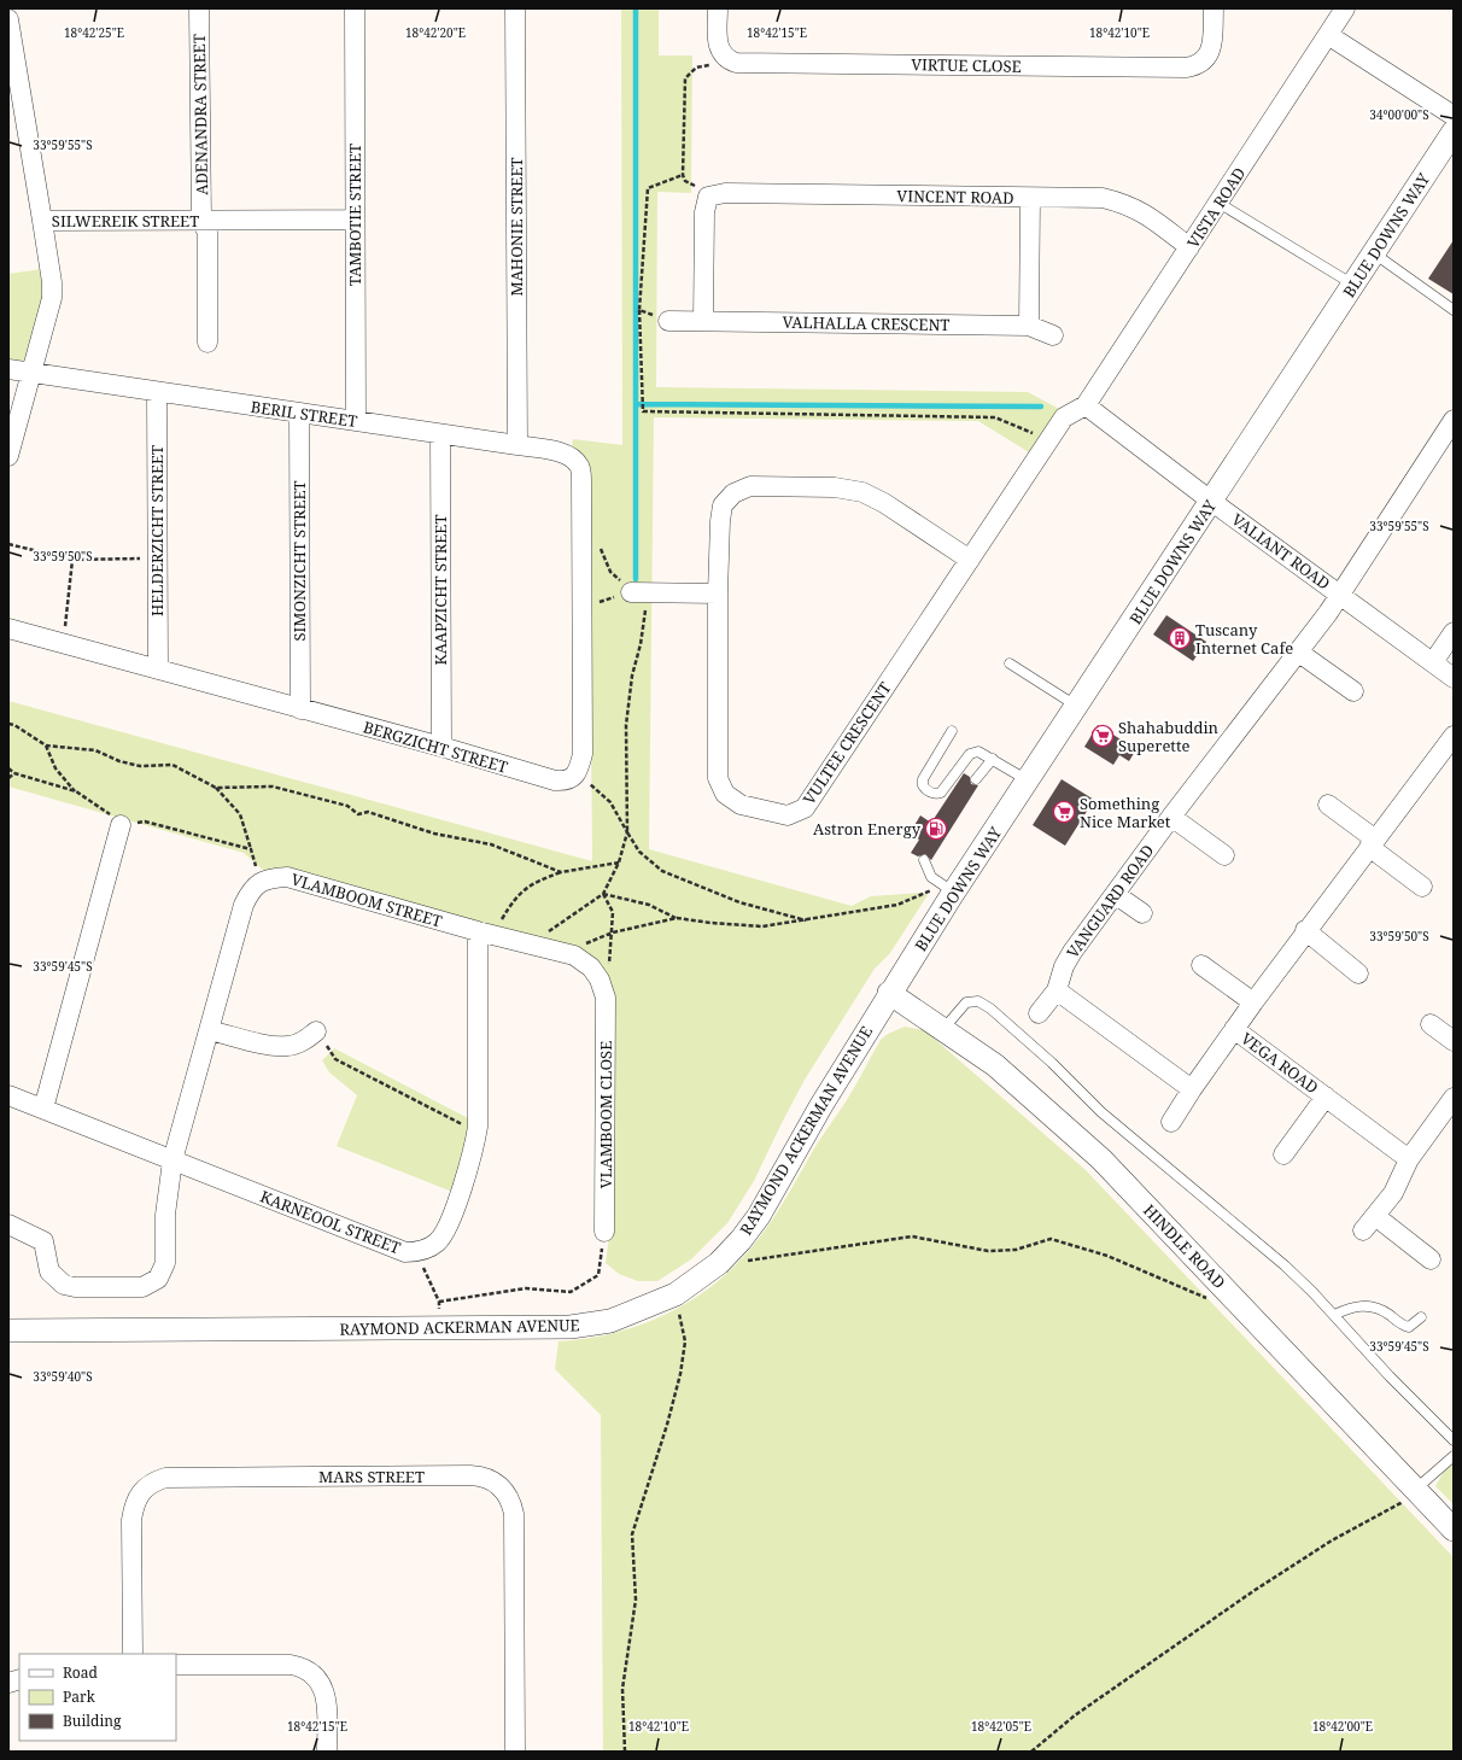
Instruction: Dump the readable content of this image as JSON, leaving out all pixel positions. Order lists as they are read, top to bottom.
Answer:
{
  "streets": {
    "street": [
      "VIRTUE CLOSE",
      "ADENANDRA STREET",
      "VINCENT ROAD",
      "VISTA ROAD",
      "TAMBOTIE STREET",
      "SILWEREIK STREET",
      "MAHONIE STREET",
      "BLUE DOWNS WAY",
      "VALHALLA CRESCENT",
      "BERIL STREET",
      "HELDERZICHT STREET",
      "VALIANT ROAD",
      "SIMONZICHT STREET",
      "KAAPZICHT STREET",
      "VULTEE CRESCENT",
      "BERGZICHT STREET",
      "VLAMBOOM STREET",
      "VANGUARD ROAD",
      "VEGA ROAD",
      "VLAMBOOM CLOSE",
      "RAYMOND ACKERMAN AVENUE",
      "KARNEOOL STREET",
      "HINDLE ROAD",
      "MARS STREET"
    ]
  },
  "crossings": [
    ["ADENANDRA STREET", "SILWEREIK STREET"],
    ["VINCENT ROAD", "VISTA ROAD"],
    ["VISTA ROAD", "VALIANT ROAD"],
    ["VISTA ROAD", "VULTEE CRESCENT"],
    ["TAMBOTIE STREET", "SILWEREIK STREET"],
    ["TAMBOTIE STREET", "BERIL STREET"],
    ["MAHONIE STREET", "BERIL STREET"],
    ["BLUE DOWNS WAY", "VALIANT ROAD"],
    ["BLUE DOWNS WAY", "RAYMOND ACKERMAN AVENUE"],
    ["BLUE DOWNS WAY", "HINDLE ROAD"],
    ["BERIL STREET", "HELDERZICHT STREET"],
    ["BERIL STREET", "SIMONZICHT STREET"],
    ["BERIL STREET", "KAAPZICHT STREET"],
    ["HELDERZICHT STREET", "BERGZICHT STREET"],
    ["VALIANT ROAD", "VULTEE CRESCENT"],
    ["VALIANT ROAD", "VANGUARD ROAD"],
    ["SIMONZICHT STREET", "BERGZICHT STREET"],
    ["KAAPZICHT STREET", "BERGZICHT STREET"],
    ["VLAMBOOM STREET", "VLAMBOOM CLOSE"],
    ["VLAMBOOM STREET", "KARNEOOL STREET"],
    ["RAYMOND ACKERMAN AVENUE", "HINDLE ROAD"]
  ],
  "places": {
    "building": ["Tuscany Internet Cafe"],
    "supermarket": ["Shahabuddin Superette", "Something Nice Market"],
    "fuel station": ["Astron Energy"]
  },
  "legend": ["Road", "Park", "Building"],
  "coordinates": [
    "18°42'25\"E",
    "18°42'20\"E",
    "18°42'15\"E",
    "18°42'10\"E",
    "34°00'00\"S",
    "33°59'55\"S",
    "33°59'50\"S",
    "33°59'45\"S",
    "33°59'40\"S",
    "18°42'05\"E",
    "18°42'00\"E"
  ]
}
